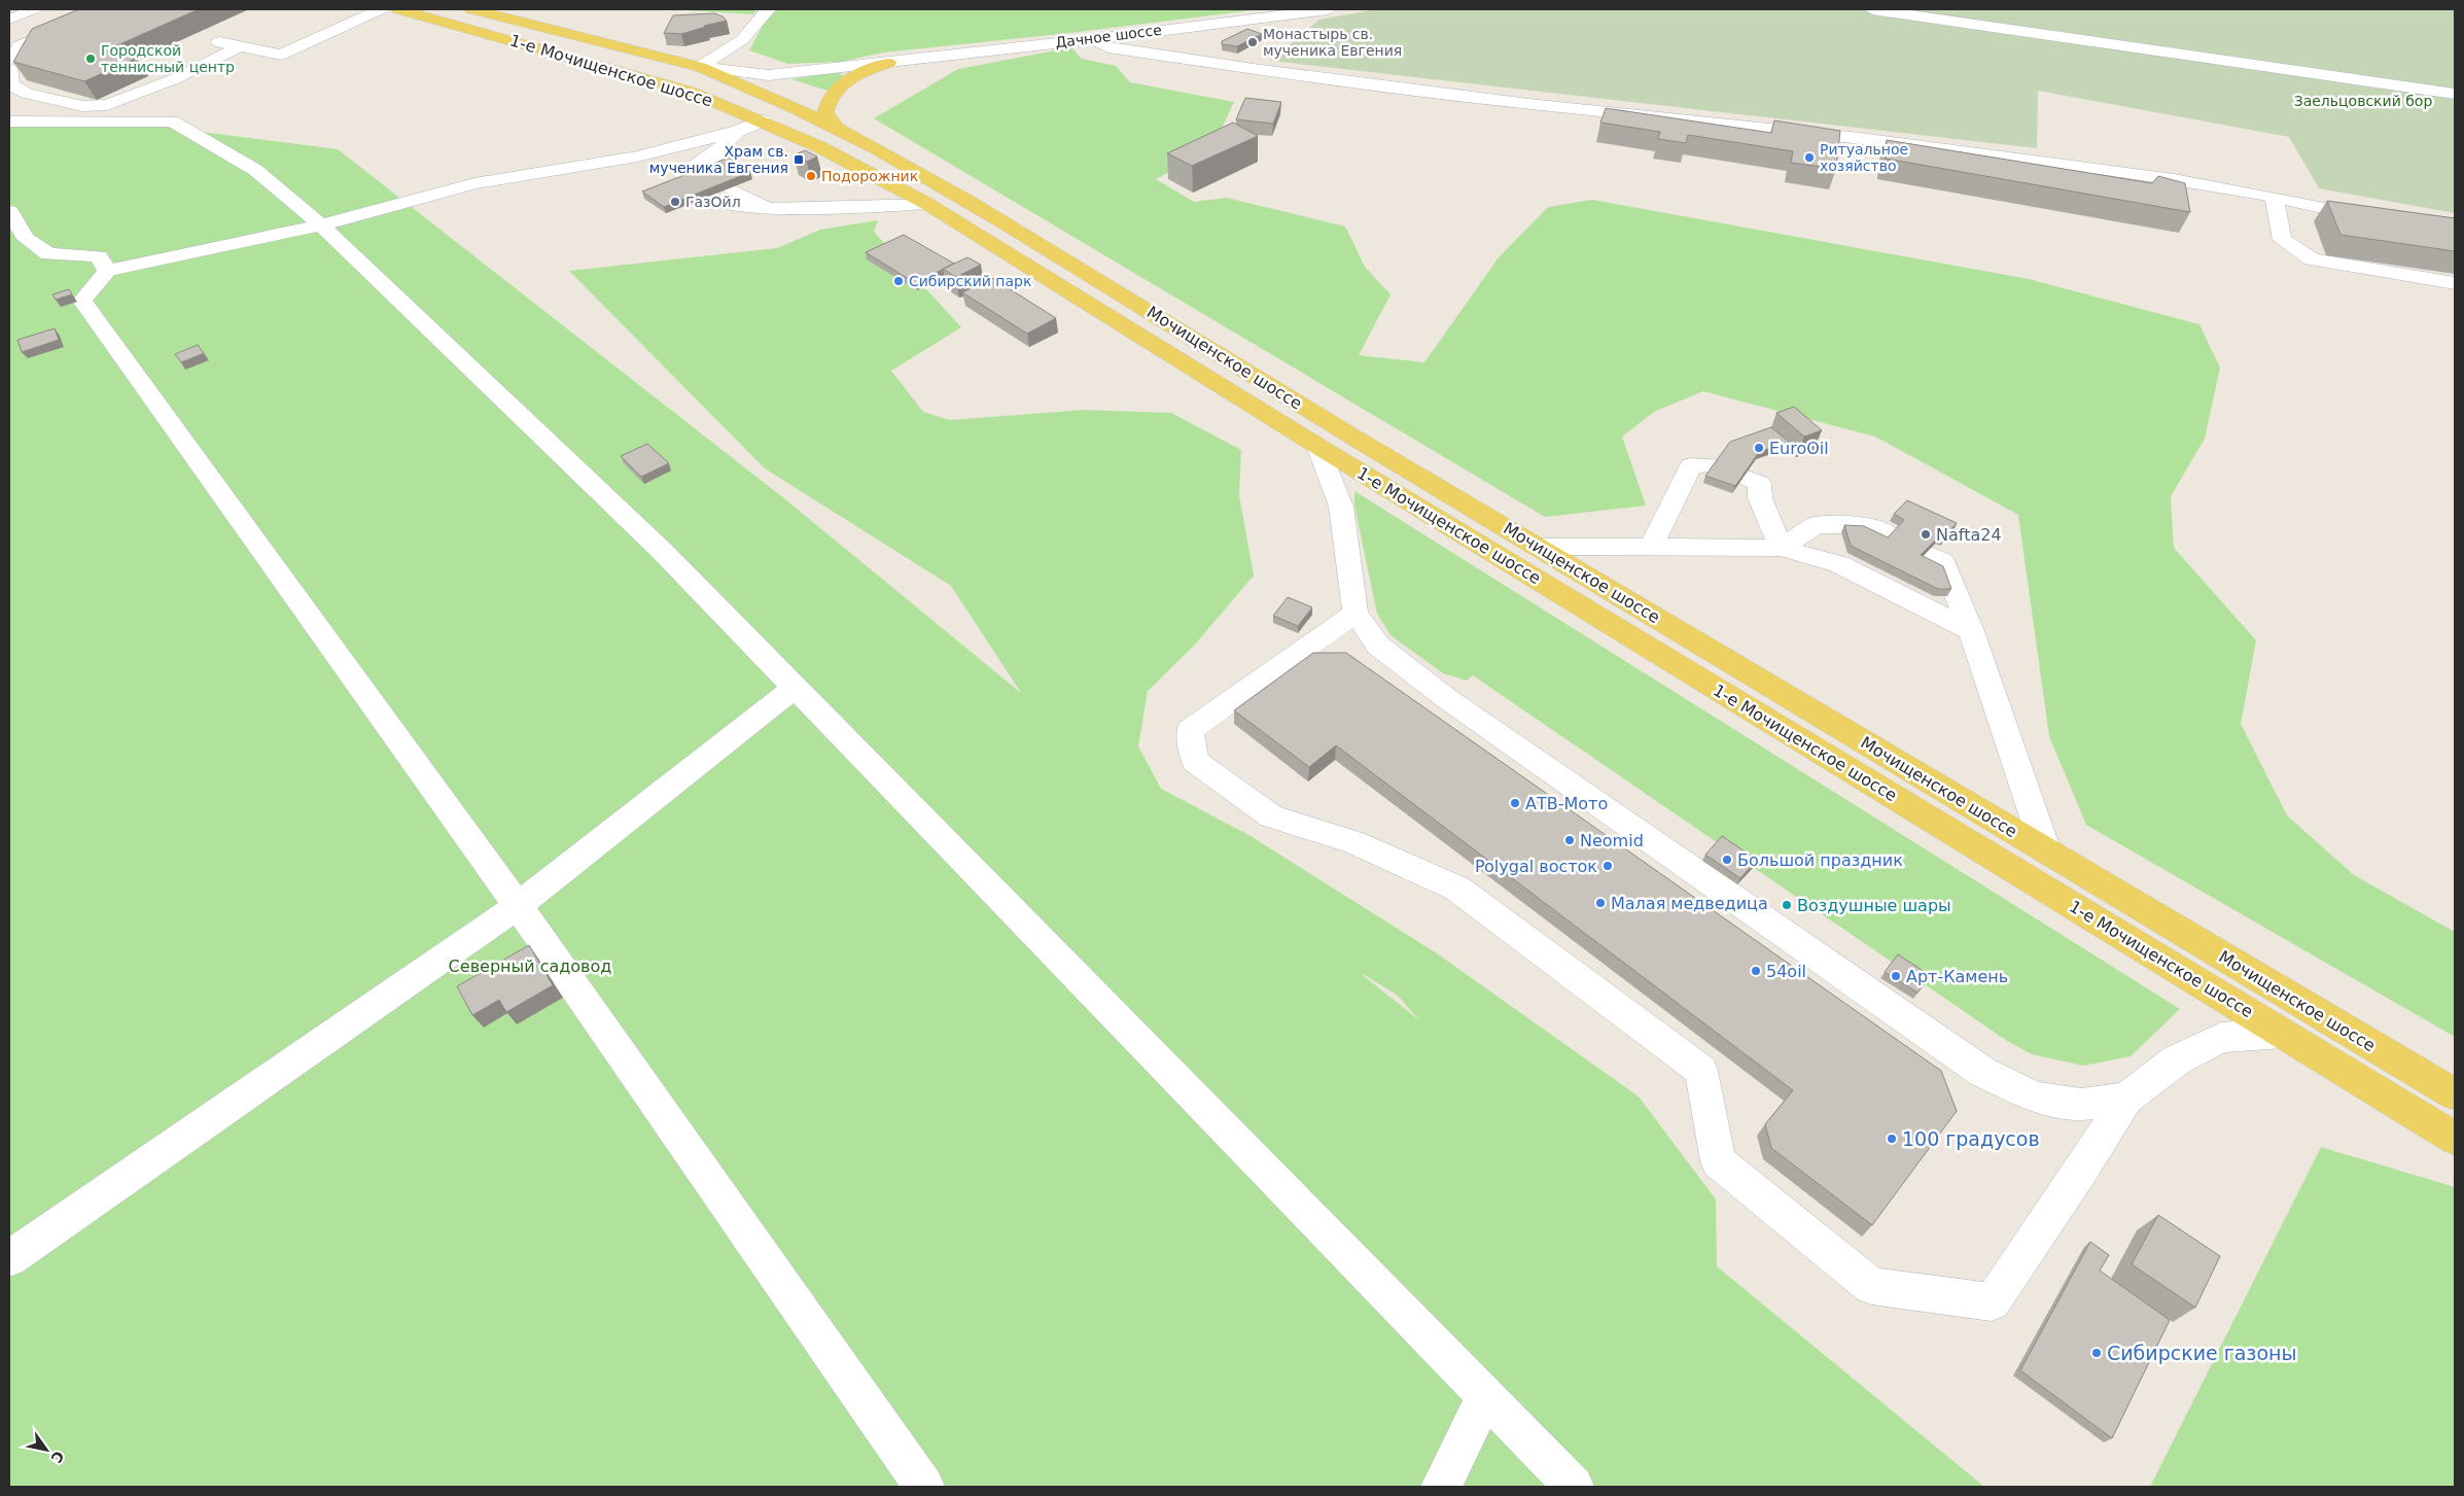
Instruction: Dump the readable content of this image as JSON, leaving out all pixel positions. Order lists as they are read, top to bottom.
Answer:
{
  "streets": {
    "main road": ["1-е Мочищенское шоссе", "Мочищенское шоссе"],
    "street": ["Дачное шоссе"]
  },
  "crossings": [
    ["Дачное шоссе", "1-е Мочищенское шоссе"],
    ["Дачное шоссе", "Мочищенское шоссе"],
    ["1-е Мочищенское шоссе", "Мочищенское шоссе"]
  ],
  "parks": ["Заельцовский бор", "Северный садовод"],
  "places": {
    "other": [
      "Монастырь св. мученика Евгения",
      "Городской теннисный центр",
      "Ритуальное хозяйство",
      "Подорожник",
      "ГазОйл",
      "Сибирский парк",
      "EuroOil",
      "Nafta24",
      "АТВ-Мото",
      "Neomid",
      "Большой праздник",
      "Polygal восток",
      "Малая медведица",
      "Воздушные шары",
      "54oil",
      "Арт-Камень",
      "100 градусов",
      "Сибирские газоны"
    ],
    "transit": ["Храм св. мученика Евгения"]
  },
  "north": "bottom right"
}
